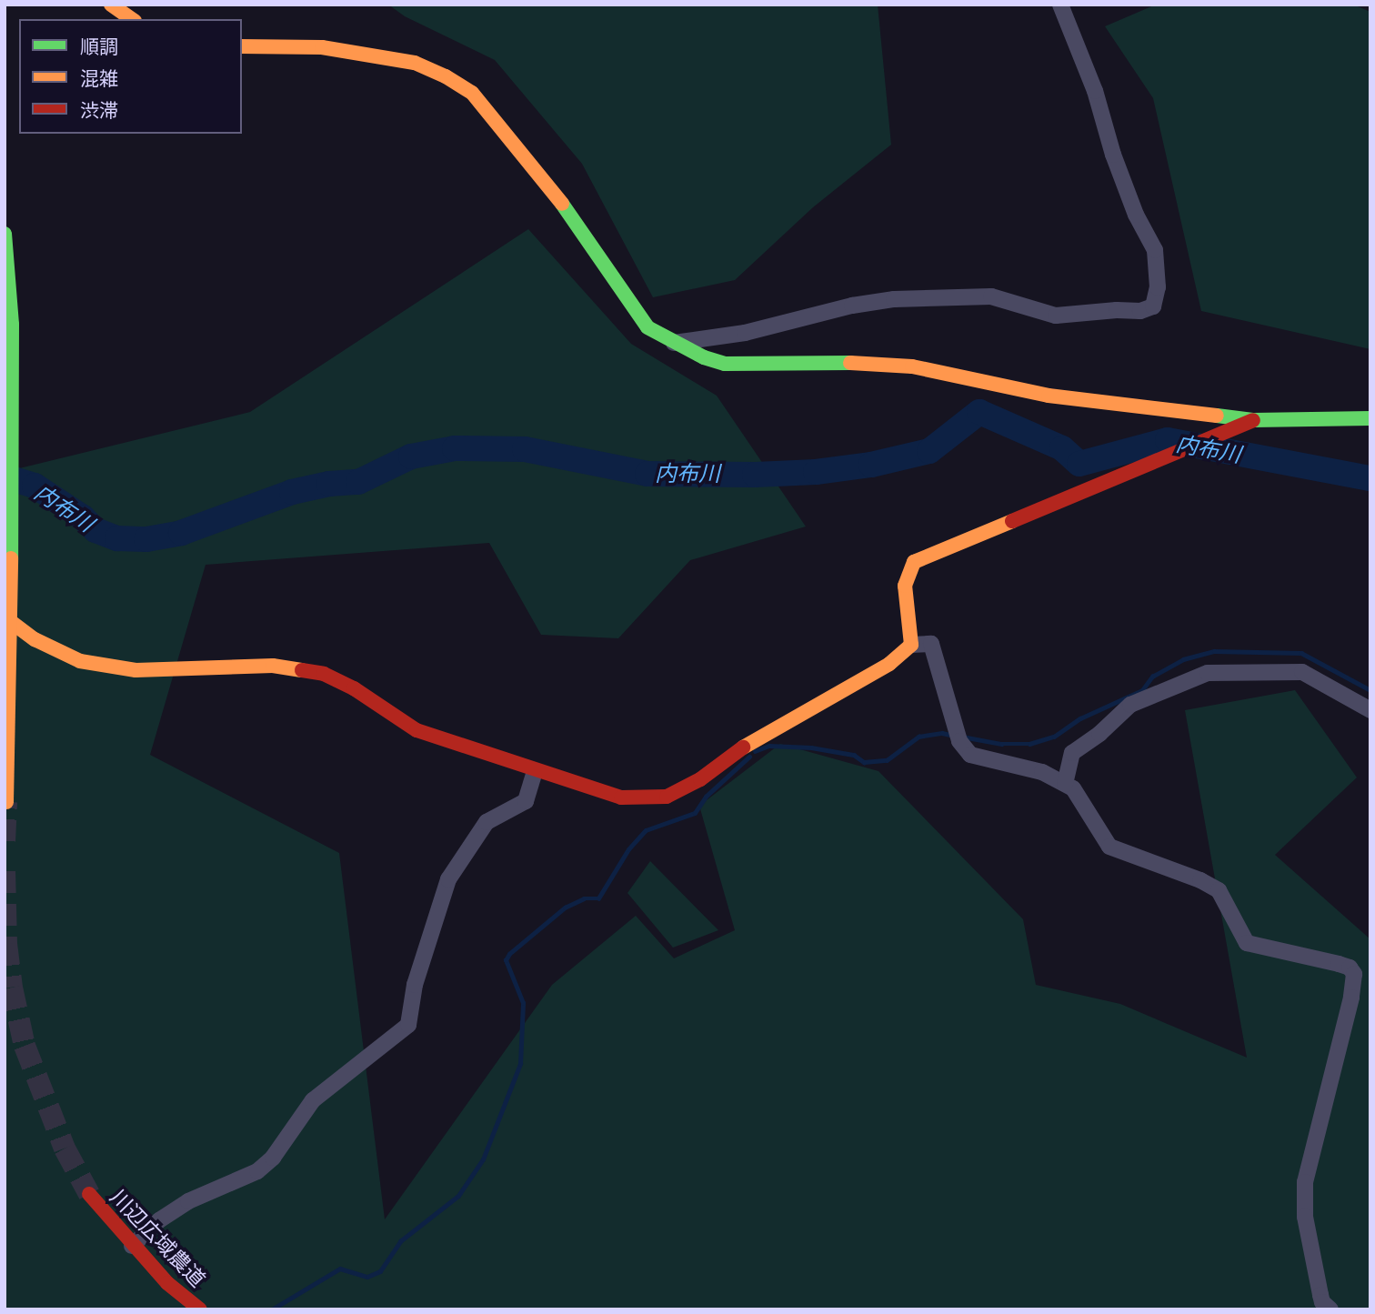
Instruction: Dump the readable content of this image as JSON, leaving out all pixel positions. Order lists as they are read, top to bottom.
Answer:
{
  "streets": {
    "street": ["川辺広域農道"]
  },
  "water": ["内布川"],
  "legend": ["順調", "混雑", "渋滞"]
}
